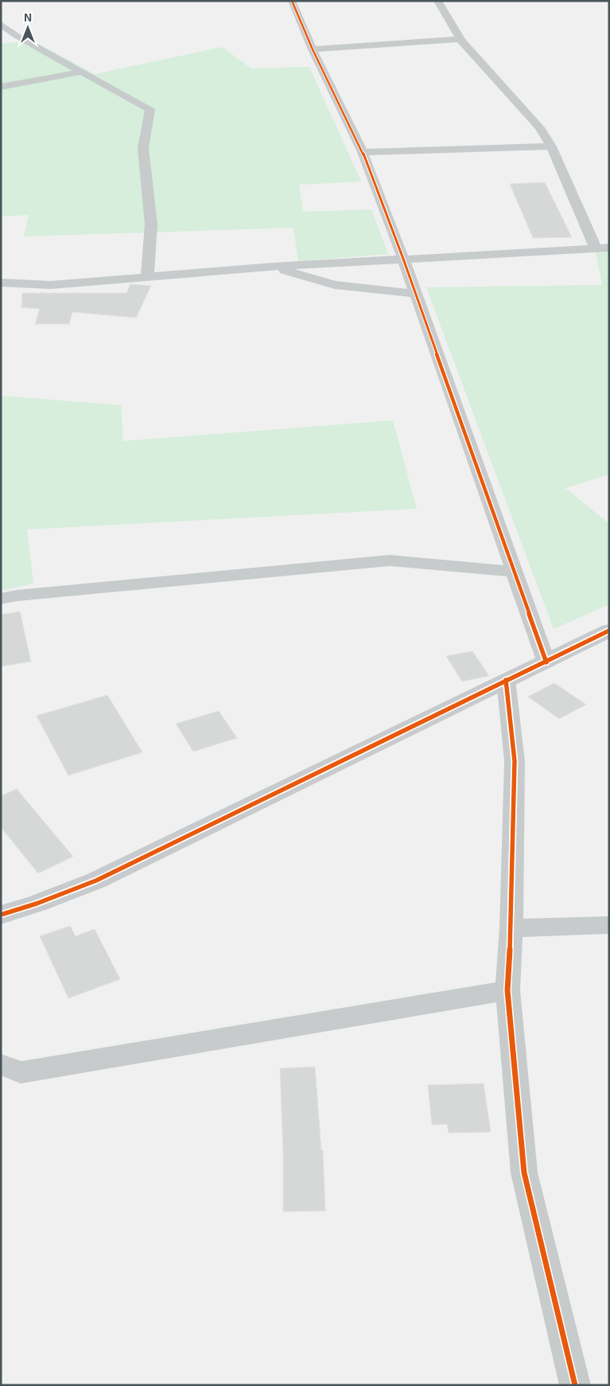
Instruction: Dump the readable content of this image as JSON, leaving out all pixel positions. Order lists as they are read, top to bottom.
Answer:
{
  "north": "top"
}
